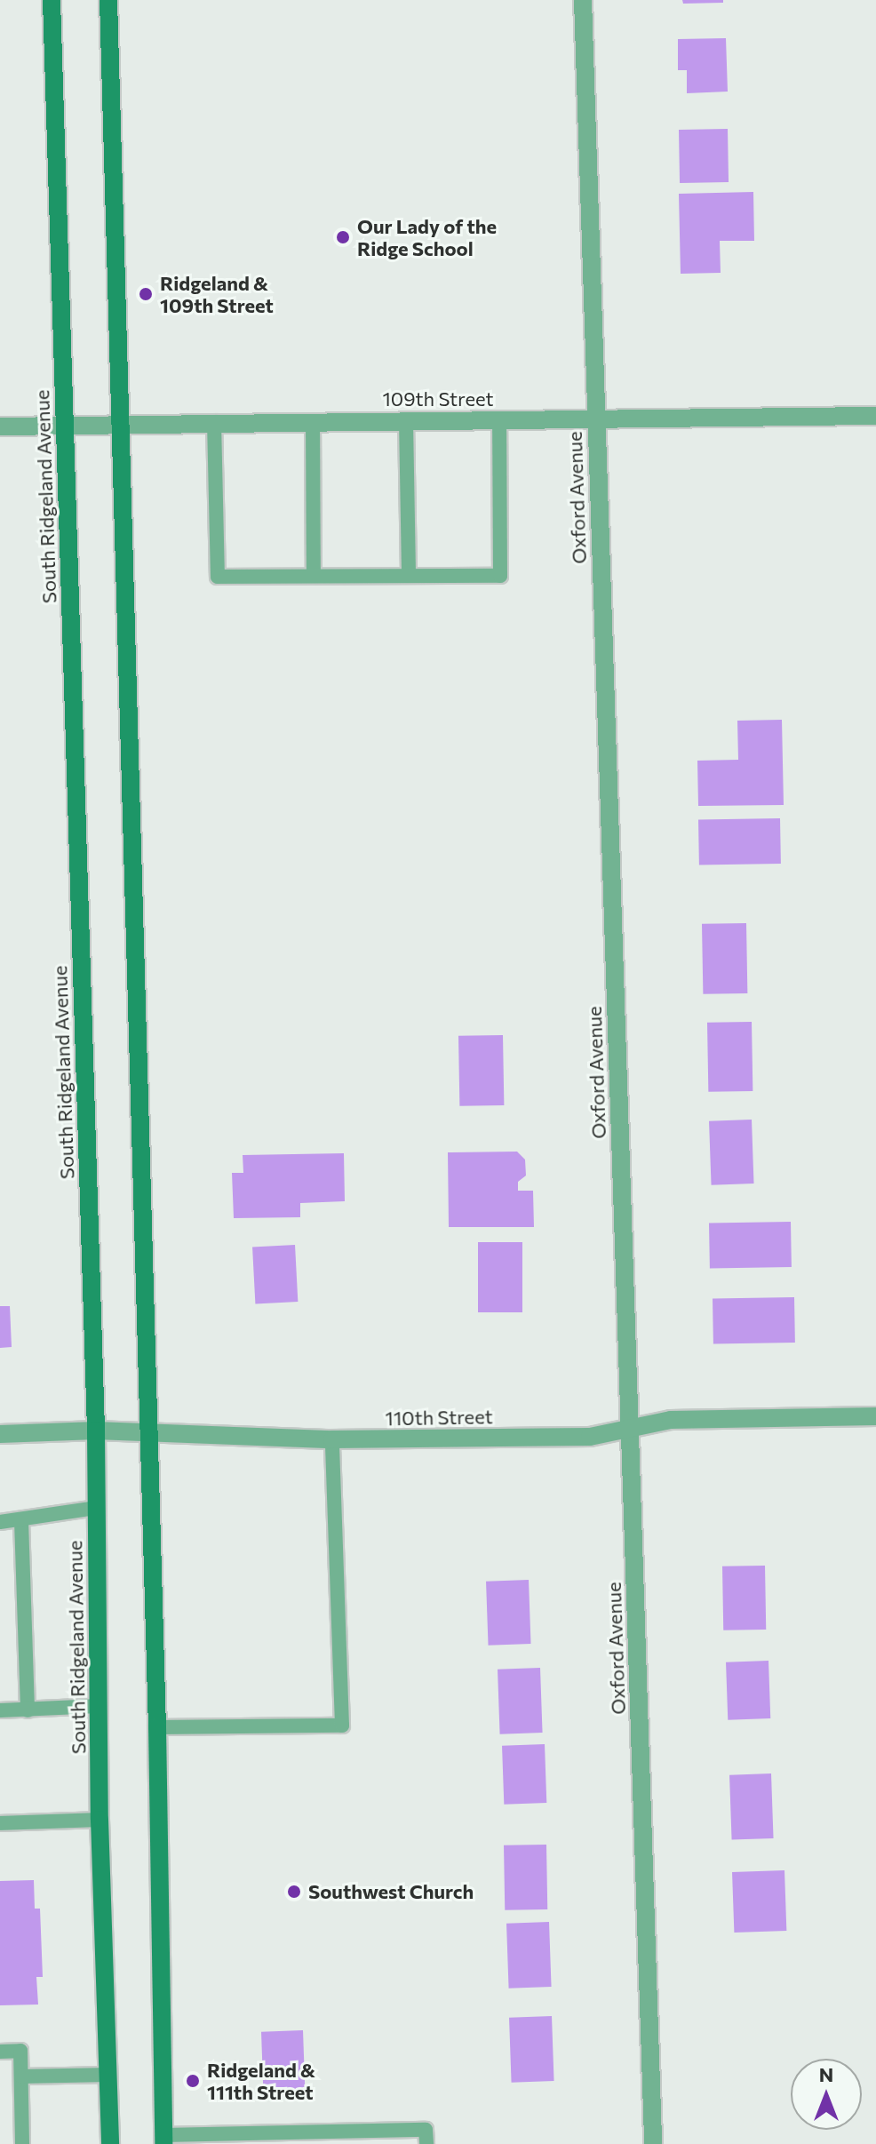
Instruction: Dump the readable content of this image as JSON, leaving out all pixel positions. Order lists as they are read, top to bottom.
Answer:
{
  "streets": {
    "main road": ["South Ridgeland Avenue"],
    "street": ["109th Street", "Oxford Avenue", "110th Street"]
  },
  "crossings": [
    ["109th Street", "South Ridgeland Avenue"],
    ["109th Street", "Oxford Avenue"],
    ["South Ridgeland Avenue", "110th Street"],
    ["Oxford Avenue", "110th Street"]
  ],
  "places": [
    "Our Lady of the Ridge School",
    "Ridgeland & 109th Street",
    "Southwest Church",
    "Ridgeland & 111th Street"
  ],
  "north": "top"
}
